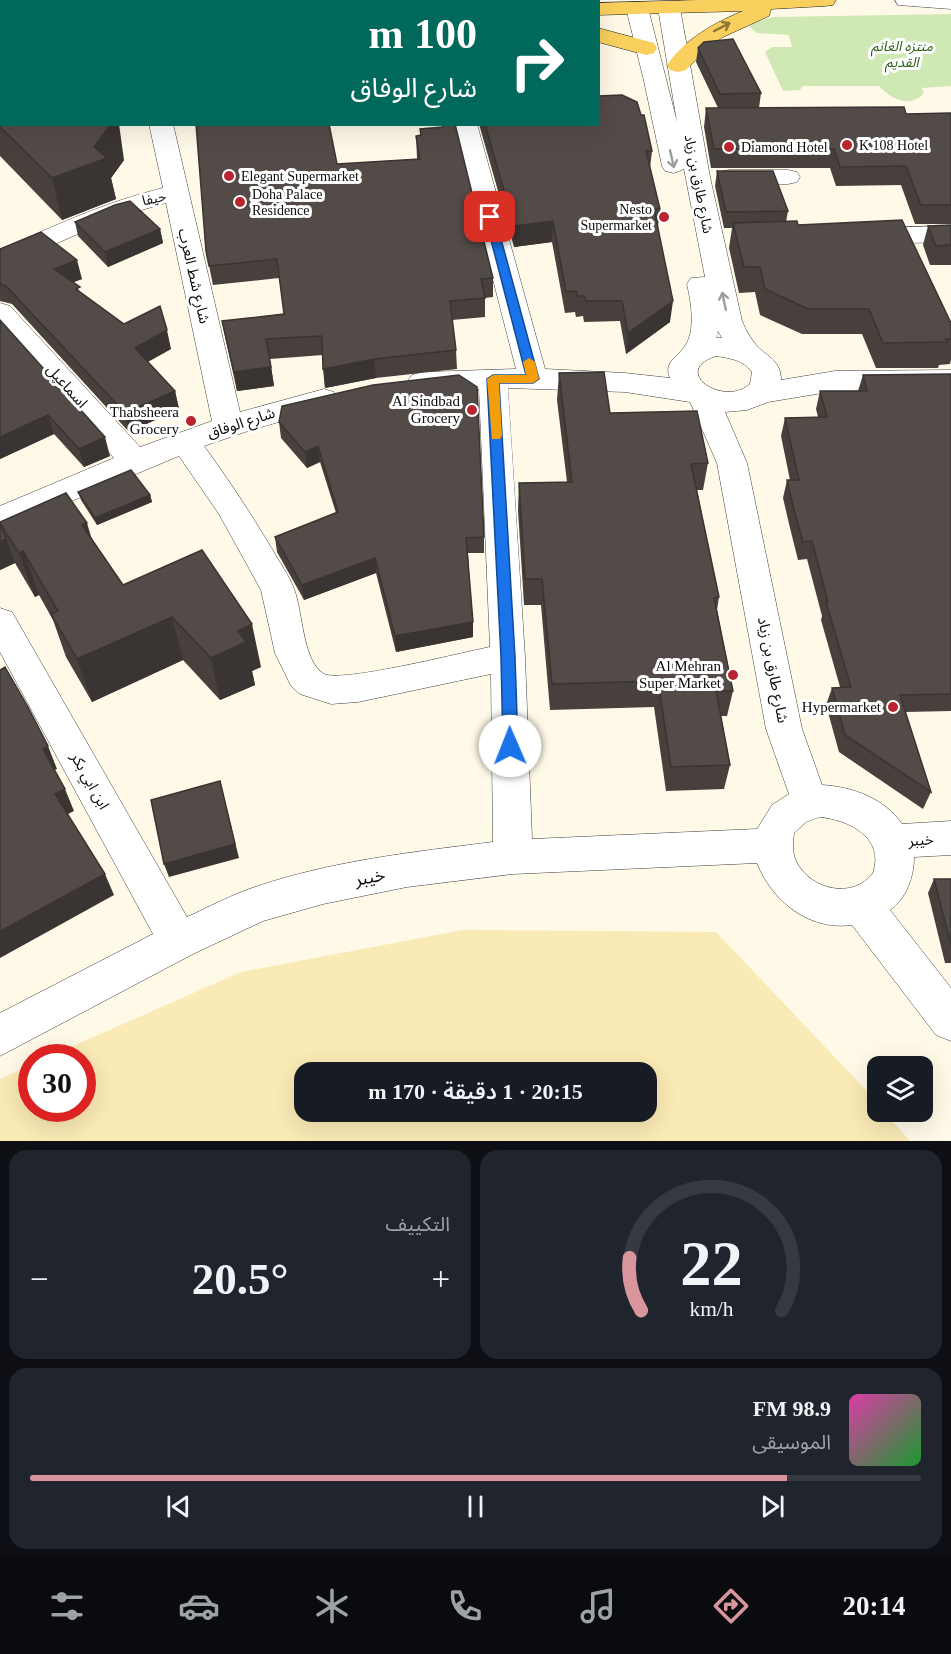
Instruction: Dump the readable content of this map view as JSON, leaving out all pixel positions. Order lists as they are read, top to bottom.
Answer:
{
  "streets": {
    "street": [
      "شارع طارق بن زياد",
      "حيفا",
      "شارع شط العرب",
      "اسماعيل",
      "شارع الوفاق",
      "ابن ابي بكر",
      "خيبر"
    ]
  },
  "crossings": [
    ["شارع طارق بن زياد", "خيبر"],
    ["حيفا", "شارع شط العرب"],
    ["شارع شط العرب", "شارع الوفاق"],
    ["اسماعيل", "شارع الوفاق"],
    ["ابن ابي بكر", "خيبر"]
  ],
  "parks": ["منتزه الغانم القديم"],
  "places": [
    "K 108 Hotel",
    "Diamond Hotel",
    "Elegant Supermarket",
    "Doha Palace Residence",
    "Nesto Supermarket",
    "Al Sindbad Grocery",
    "Thabsheera Grocery",
    "Al Mehran Super Market",
    "Hypermarket"
  ],
  "page": {
    "turn": ["100 m", "شارع الوفاق"],
    "limit": "30",
    "trip": "20:15 · 1 دقيقة · 170 m",
    "tile": "التكييف",
    "heat": ["−", "20.5°", "+"],
    "song": ["98.9 FM", "الموسيقى"],
    "tabs": "20:14",
    "gauge": ["22", "km/h"]
  }
}
